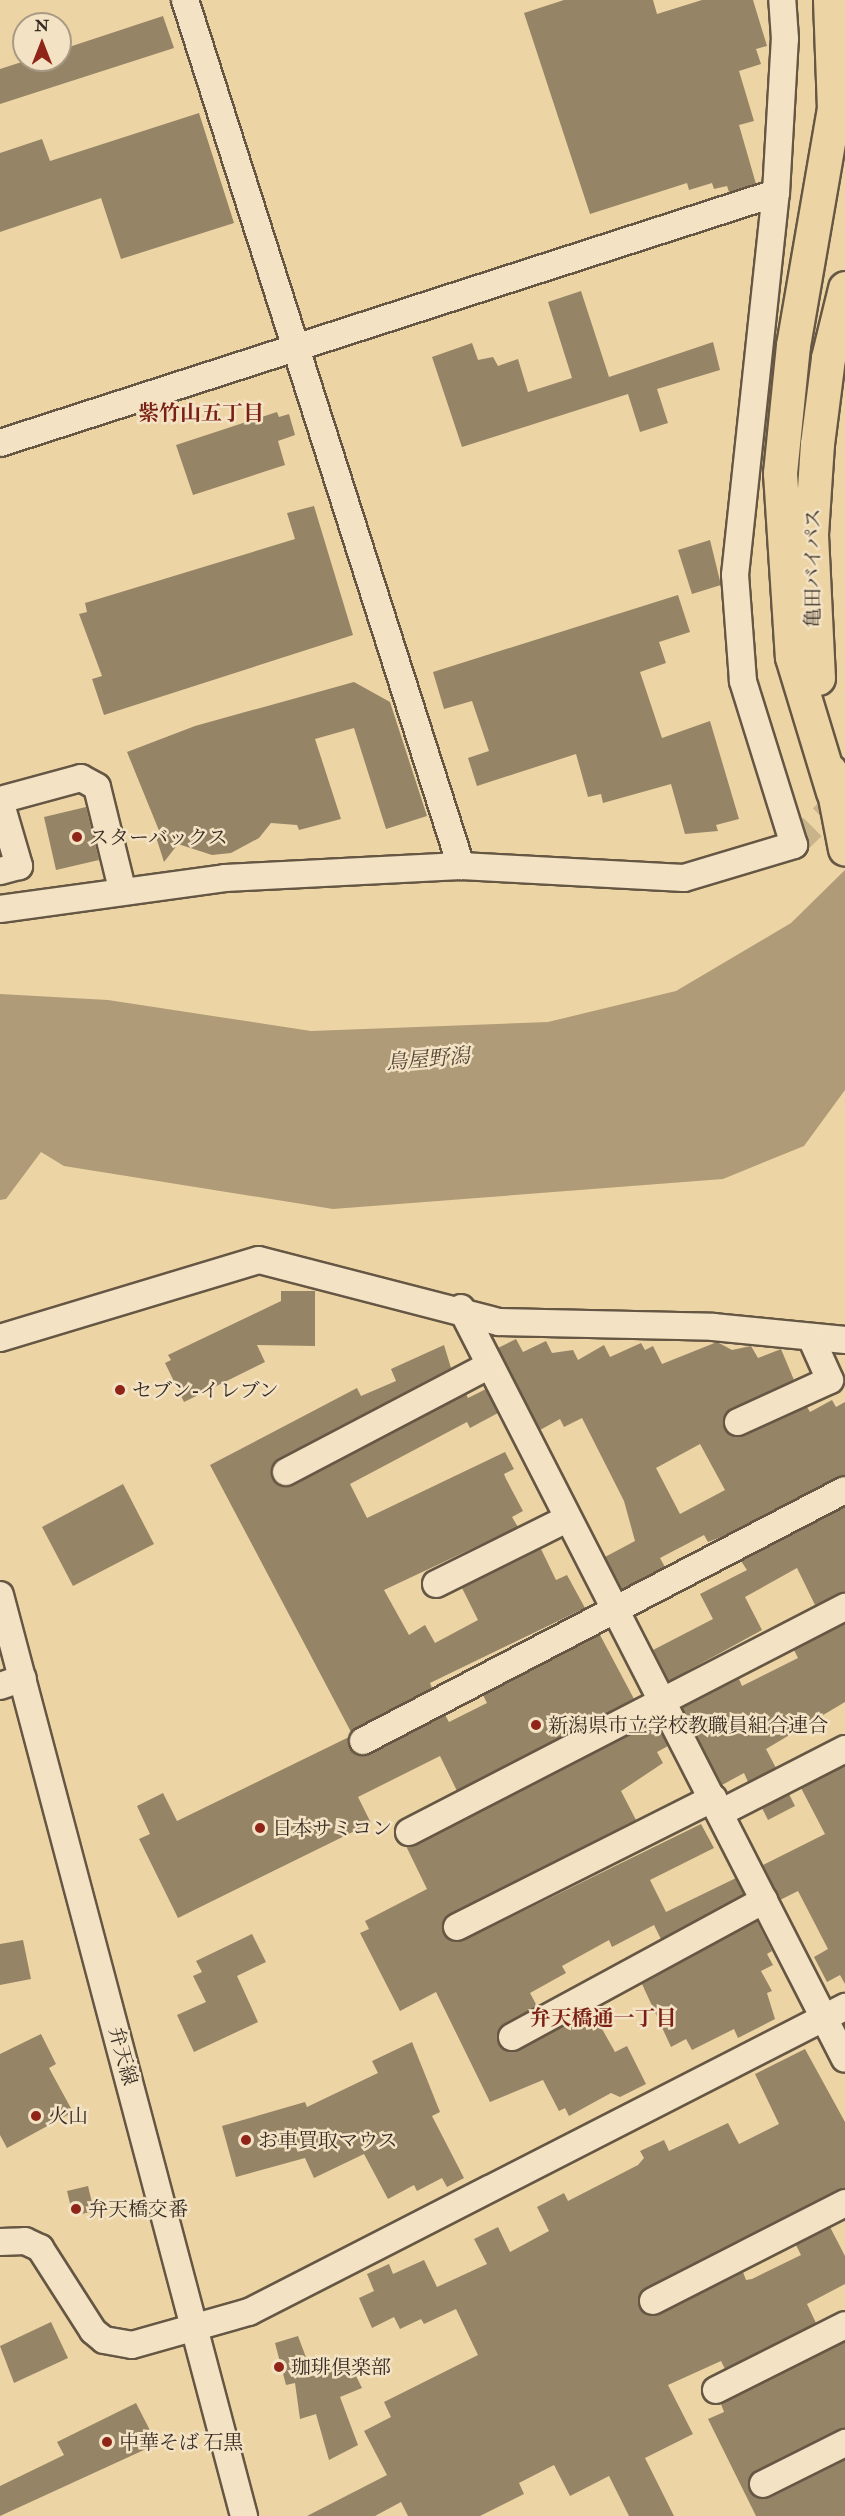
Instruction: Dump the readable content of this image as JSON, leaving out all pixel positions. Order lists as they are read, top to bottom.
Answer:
{
  "streets": {
    "highway": ["亀田バイパス"],
    "street": ["弁天線"]
  },
  "districts": ["紫竹山五丁目", "弁天橋通一丁目"],
  "water": ["鳥屋野潟"],
  "places": [
    "スターバックス",
    "セブン-イレブン",
    "新潟県市立学校教職員組合連合",
    "日本サミコン",
    "火山",
    "お車買取マウス",
    "弁天橋交番",
    "珈琲倶楽部",
    "中華そば 石黒"
  ],
  "north": "top"
}
